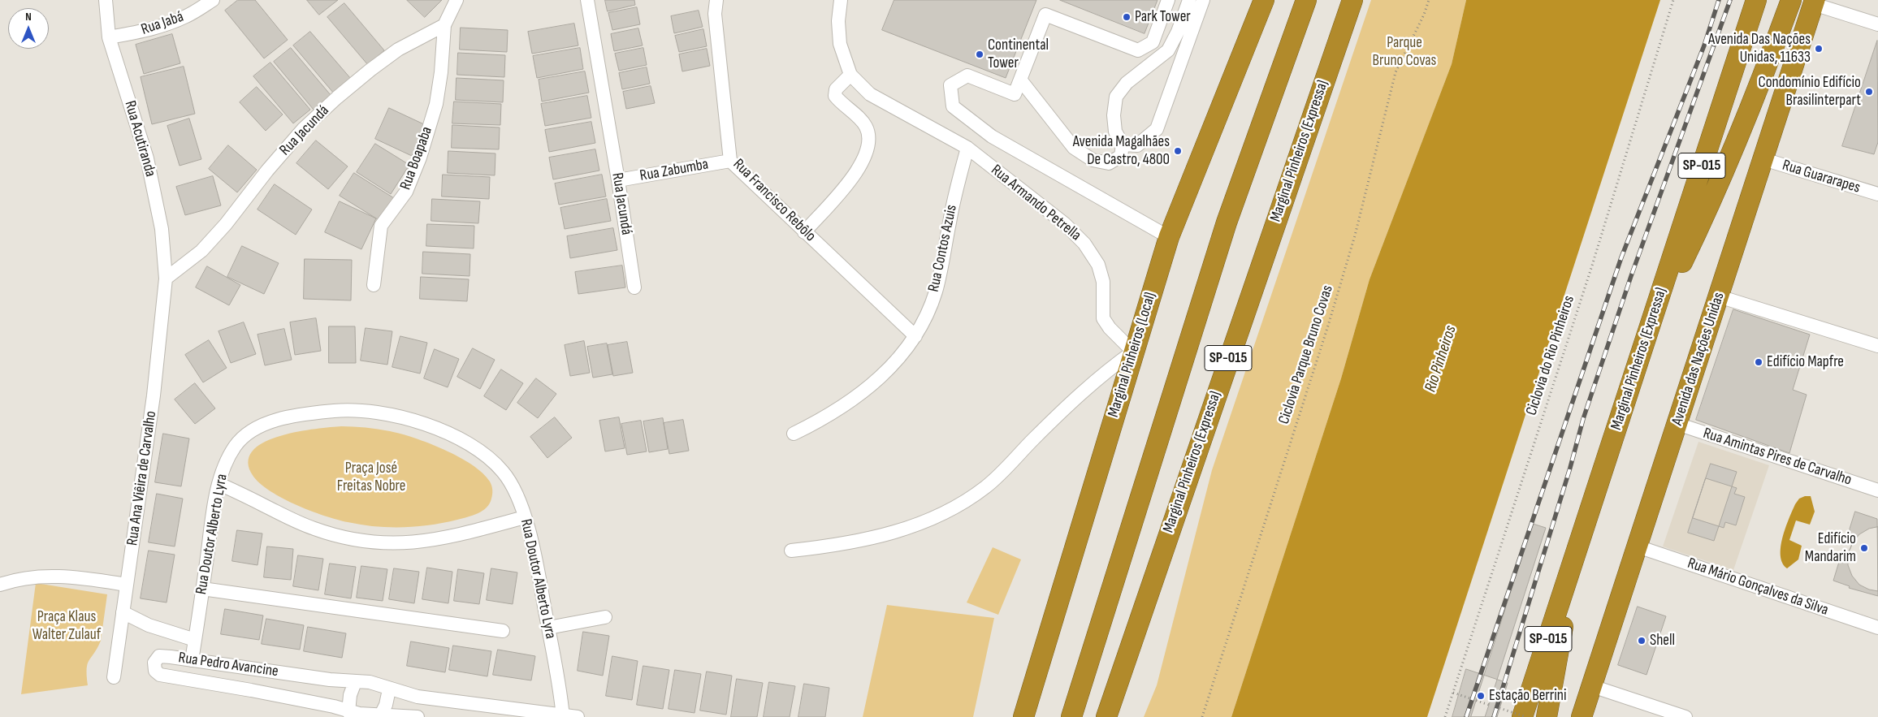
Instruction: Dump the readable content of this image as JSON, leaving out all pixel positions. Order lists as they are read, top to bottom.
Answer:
{
  "streets": {
    "highway": [
      "Marginal Pinheiros (Expressa)",
      "SP-015",
      "Marginal Pinheiros (Local)",
      "Avenida das Nações Unidas"
    ],
    "street": [
      "Rua Jabá",
      "Rua Jacundá",
      "Rua Acutiranda",
      "Rua Boapaba",
      "Rua Zabumba",
      "Rua Guararapes",
      "Rua Francisco Rebôlo",
      "Rua Armando Petrella",
      "Rua Contos Azuis",
      "Rua Amintas Pires de Carvalho",
      "Rua Ana Viêira de Carvalho",
      "Rua Doutor Alberto Lyra",
      "Rua Mário Gonçalves da Silva",
      "Rua Pedro Avancine"
    ],
    "path": ["Ciclovia Parque Bruno Covas", "Ciclovia do Rio Pinheiros"]
  },
  "crossings": [
    ["Rua Jabá", "Rua Acutiranda"],
    ["Rua Jacundá", "Rua Acutiranda"],
    ["Rua Jacundá", "Rua Boapaba"],
    ["Rua Jacundá", "Rua Zabumba"],
    ["Rua Jacundá", "Rua Ana Viêira de Carvalho"],
    ["Rua Acutiranda", "Rua Ana Viêira de Carvalho"],
    ["Rua Zabumba", "Rua Francisco Rebôlo"],
    ["Rua Guararapes", "Avenida das Nações Unidas"],
    ["Rua Francisco Rebôlo", "Rua Contos Azuis"],
    ["Rua Armando Petrella", "Rua Contos Azuis"],
    ["Rua Armando Petrella", "Marginal Pinheiros (Local)"],
    ["Avenida das Nações Unidas", "Rua Amintas Pires de Carvalho"],
    ["Avenida das Nações Unidas", "Rua Mário Gonçalves da Silva"],
    ["Rua Doutor Alberto Lyra", "Rua Pedro Avancine"]
  ],
  "water": ["Rio Pinheiros"],
  "parks": ["Parque Bruno Covas", "Praça José Freitas Nobre", "Praça Klaus Walter Zulauf"],
  "places": [
    "Park Tower",
    "Avenida Das Nações Unidas, 11633",
    "Continental Tower",
    "Condomínio Edifício Brasilinterpart",
    "Avenida Magalhães De Castro, 4800",
    "Edifício Mapfre",
    "Edifício Mandarim",
    "Shell",
    "Estação Berrini"
  ],
  "north": "top"
}
